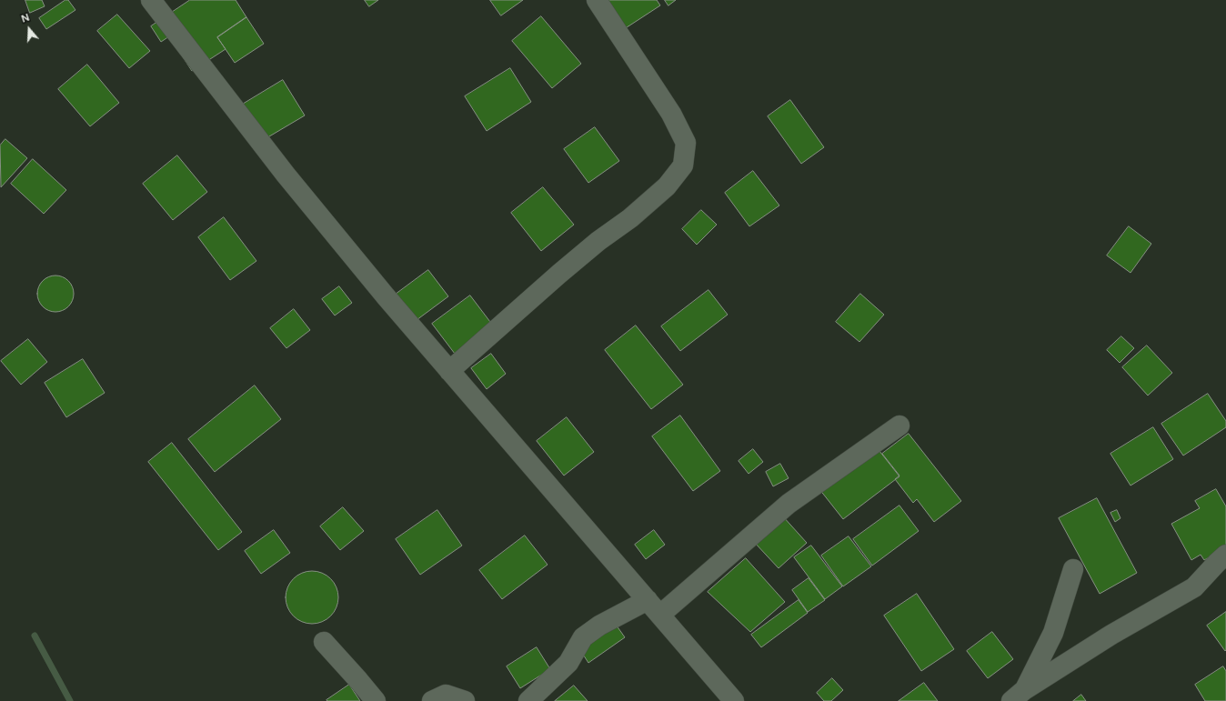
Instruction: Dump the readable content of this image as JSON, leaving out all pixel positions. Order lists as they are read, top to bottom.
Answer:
{
  "north": "top"
}
